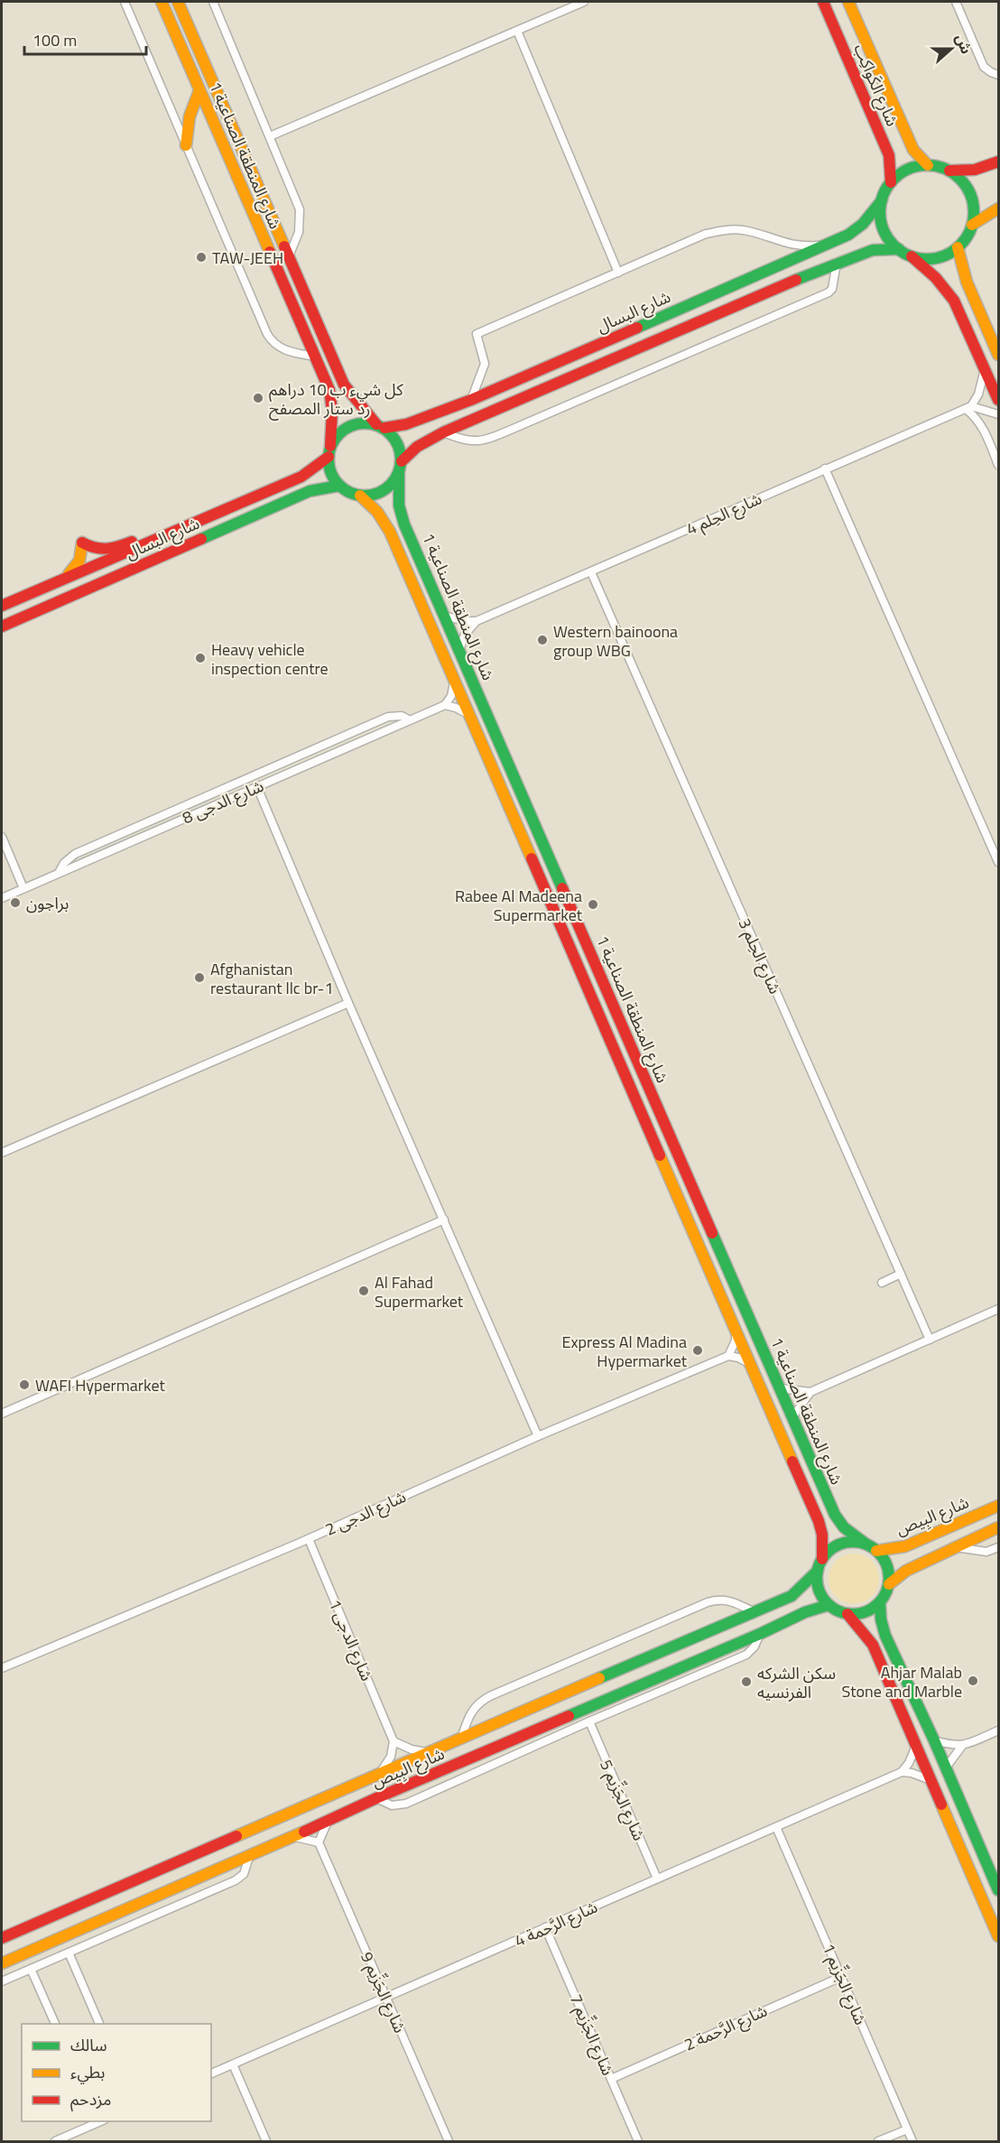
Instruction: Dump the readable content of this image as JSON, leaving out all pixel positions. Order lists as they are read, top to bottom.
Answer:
{
  "streets": {
    "street": [
      "شارع الكَواكِب",
      "شارع المنطقة الصناعية 1",
      "شارع البسال",
      "شارع الحِلم 4",
      "شارع الدجى 8",
      "شارع الحِلم 3",
      "شارع الدجى 2",
      "شارع البِيص",
      "شارع الدجى 1",
      "شارع الجَزِّيم 5",
      "شارع الرَّحمة 4",
      "شارع الجَزِّيم 1",
      "شارع الجَزِّيم 9",
      "شارع الرَّحمة 2",
      "شارع الجَزِّيم 7"
    ]
  },
  "crossings": [
    ["شارع الكَواكِب", "شارع البسال"],
    ["شارع المنطقة الصناعية 1", "شارع البسال"],
    ["شارع المنطقة الصناعية 1", "شارع البِيص"],
    ["شارع الحِلم 4", "شارع الحِلم 3"],
    ["شارع الدجى 2", "شارع الدجى 1"],
    ["شارع الجَزِّيم 5", "شارع الرَّحمة 4"],
    ["شارع الرَّحمة 4", "شارع الجَزِّيم 1"],
    ["شارع الرَّحمة 4", "شارع الجَزِّيم 9"],
    ["شارع الرَّحمة 4", "شارع الجَزِّيم 7"],
    ["شارع الجَزِّيم 1", "شارع الرَّحمة 2"],
    ["شارع الرَّحمة 2", "شارع الجَزِّيم 7"]
  ],
  "places": [
    "TAW-JEEH",
    "كل شيء ب 10 دراهم رد ستار المصفح",
    "Western bainoona group WBG",
    "Heavy vehicle inspection centre",
    "براجون",
    "Rabee Al Madeena Supermarket",
    "Afghanistan restaurant llc br-1",
    "Al Fahad Supermarket",
    "Express Al Madina Hypermarket",
    "WAFI Hypermarket",
    "Ahjar Malab Stone and Marble",
    "سكن الشركه الفرنسيه"
  ],
  "legend": ["سالك", "بطيء", "مزدحم"],
  "scale_bar": "100 m",
  "north": "right"
}
